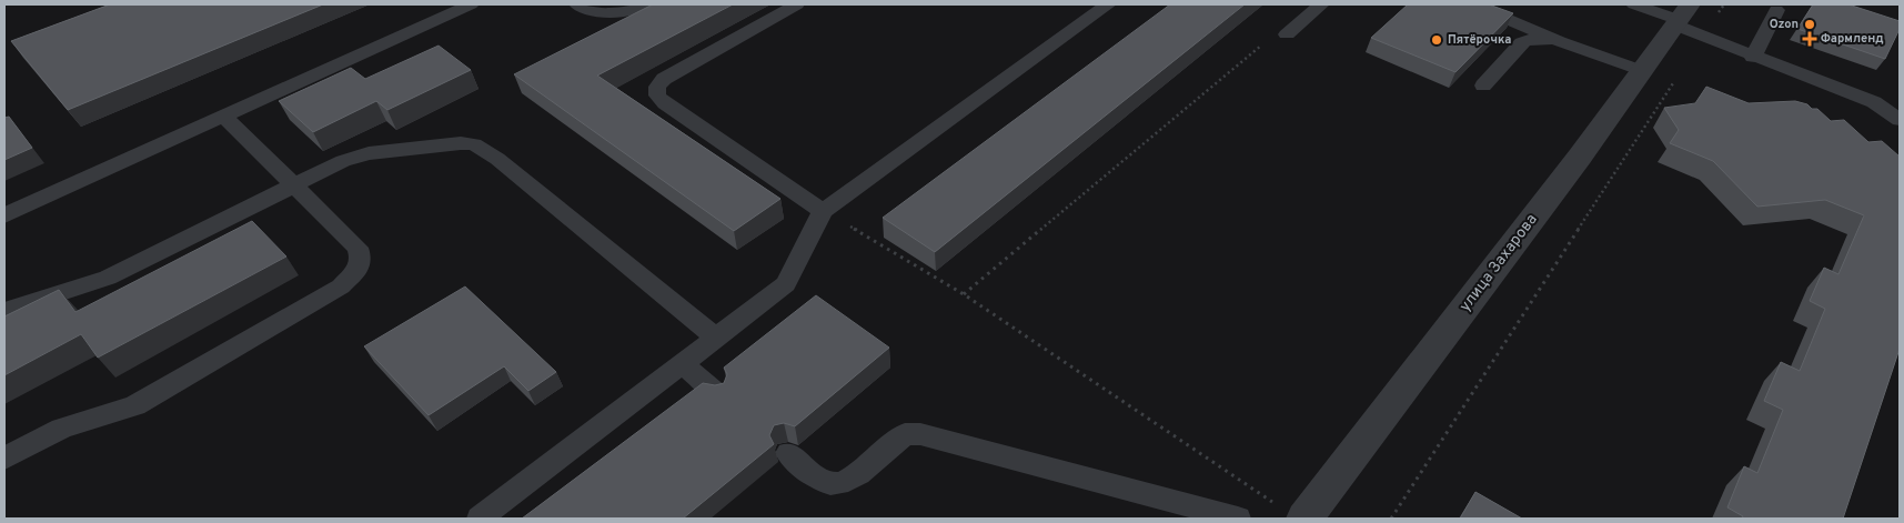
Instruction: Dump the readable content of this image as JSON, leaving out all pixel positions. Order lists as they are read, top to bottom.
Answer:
{
  "streets": {
    "street": ["улица Захарова"]
  },
  "places": {
    "other": ["Ozon", "Пятёрочка"],
    "health": ["Фармленд"]
  }
}
